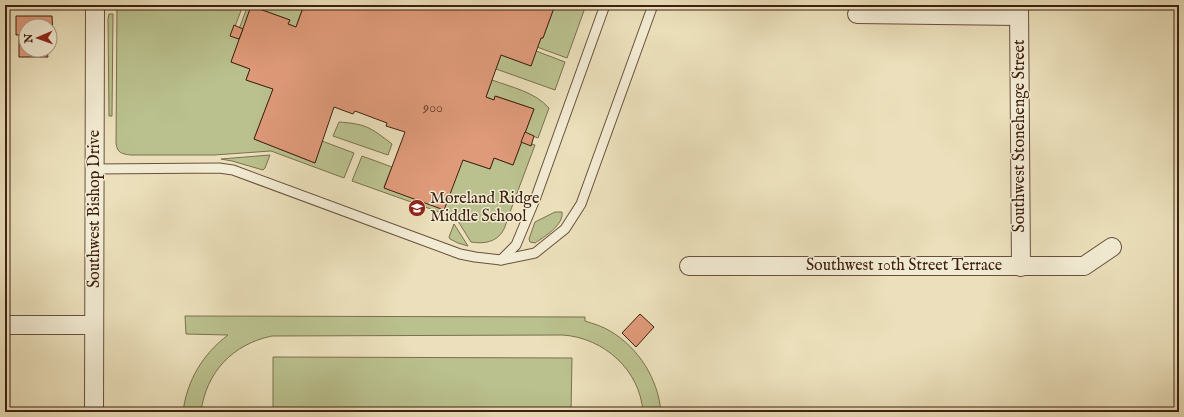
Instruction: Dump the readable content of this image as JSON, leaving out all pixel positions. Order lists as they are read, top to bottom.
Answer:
{
  "streets": {
    "street": ["Southwest Stonehenge Street", "Southwest Bishop Drive", "Southwest 10th Street Terrace"]
  },
  "crossings": [
    ["Southwest Stonehenge Street", "Southwest 10th Street Terrace"]
  ],
  "places": {
    "school or university": ["Moreland Ridge Middle School"]
  },
  "house_numbers": ["900"],
  "north": "left"
}
